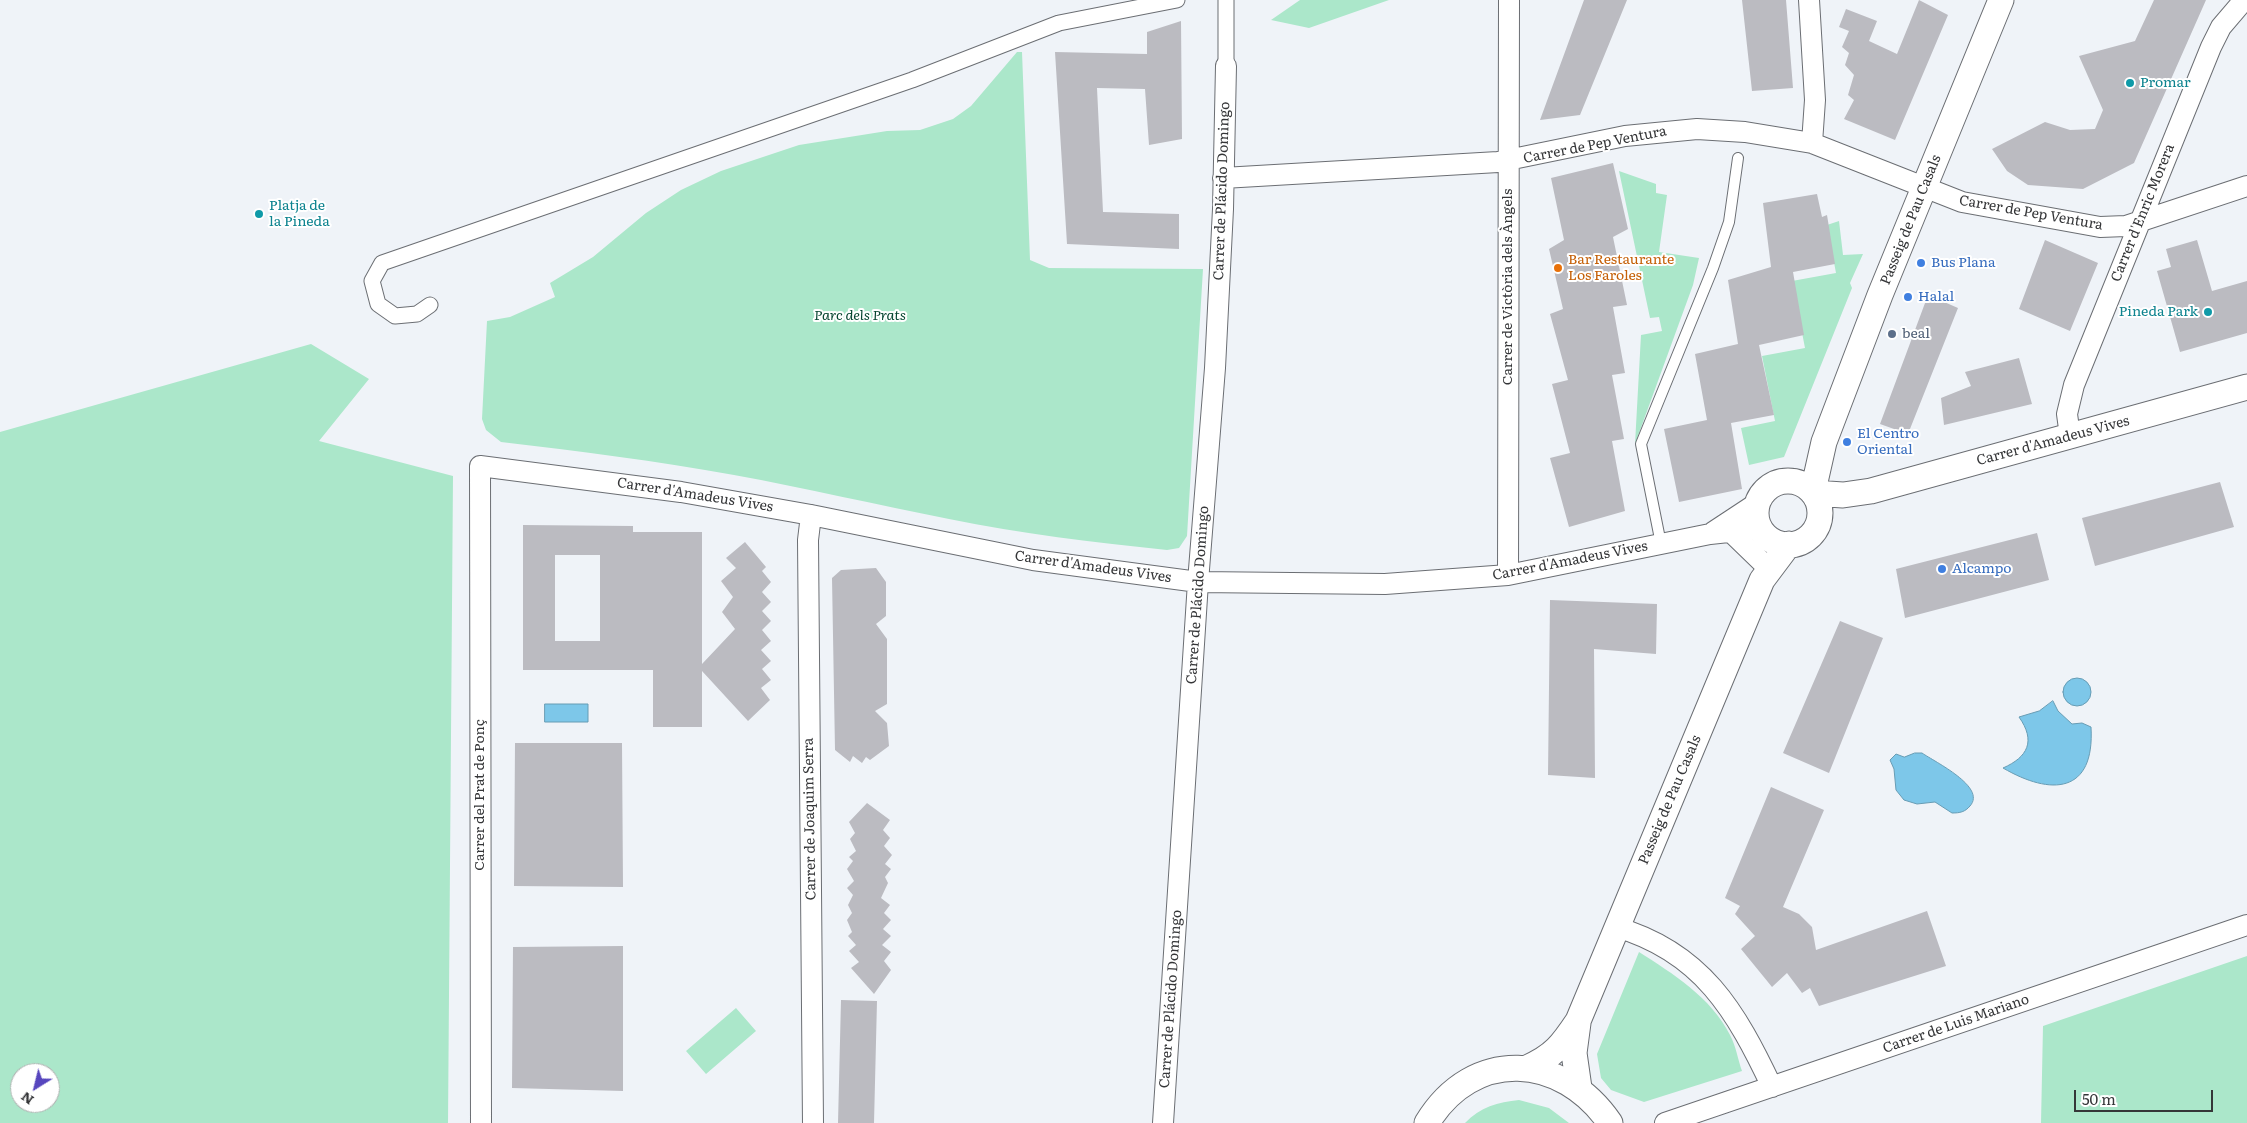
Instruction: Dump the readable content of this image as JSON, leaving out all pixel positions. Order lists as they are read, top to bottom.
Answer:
{
  "streets": {
    "street": [
      "Carrer de Pep Ventura",
      "Carrer de Plácido Domingo",
      "Carrer d'Enric Morera",
      "Passeig de Pau Casals",
      "Carrer de Victòria dels Àngels",
      "Carrer d'Amadeus Vives",
      "Carrer del Prat de Ponç",
      "Carrer de Joaquim Serra",
      "Carrer de Luis Mariano"
    ]
  },
  "crossings": [
    ["Carrer de Pep Ventura", "Carrer de Plácido Domingo"],
    ["Carrer de Pep Ventura", "Carrer d'Enric Morera"],
    ["Carrer de Pep Ventura", "Passeig de Pau Casals"],
    ["Carrer de Pep Ventura", "Carrer de Victòria dels Àngels"],
    ["Carrer de Plácido Domingo", "Carrer d'Amadeus Vives"],
    ["Carrer d'Enric Morera", "Carrer d'Amadeus Vives"],
    ["Passeig de Pau Casals", "Carrer d'Amadeus Vives"],
    ["Carrer de Victòria dels Àngels", "Carrer d'Amadeus Vives"],
    ["Carrer d'Amadeus Vives", "Carrer del Prat de Ponç"],
    ["Carrer d'Amadeus Vives", "Carrer de Joaquim Serra"]
  ],
  "parks": ["Parc dels Prats"],
  "places": [
    "Promar",
    "Platja de la Pineda",
    "Bus Plana",
    "Bar Restaurante Los Faroles",
    "Halal",
    "Pineda Park",
    "beal",
    "El Centro Oriental",
    "Alcampo"
  ],
  "scale_bar": "50 m",
  "north": "bottom left"
}
